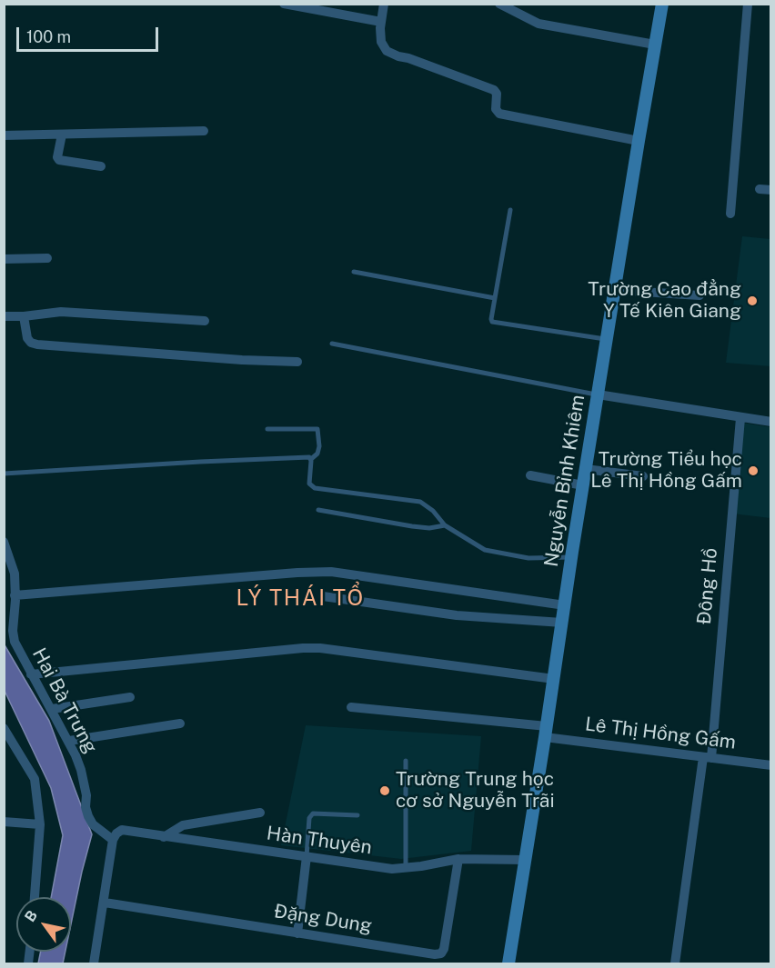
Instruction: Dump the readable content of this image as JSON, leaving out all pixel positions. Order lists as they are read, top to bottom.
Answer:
{
  "streets": {
    "main road": ["Nguyễn Bỉnh Khiêm"],
    "street": [
      "Đông Hồ",
      "Hai Bà Trưng",
      "Lê Thị Hồng Gấm",
      "Hàn Thuyên",
      "Đặng Dung"
    ]
  },
  "crossings": [
    ["Nguyễn Bỉnh Khiêm", "Lê Thị Hồng Gấm"],
    ["Nguyễn Bỉnh Khiêm", "Hàn Thuyên"],
    ["Đông Hồ", "Lê Thị Hồng Gấm"],
    ["Hai Bà Trưng", "Hàn Thuyên"],
    ["Hàn Thuyên", "Đặng Dung"]
  ],
  "districts": ["LÝ THÁI TỔ"],
  "places": ["Trường Cao đẳng Y Tế Kiên Giang", "Trường Tiểu học Lê Thị Hồng Gấm", "Trường Trung học cơ sở Nguyễn Trãi"],
  "scale_bar": "100 m",
  "north": "top left"
}
